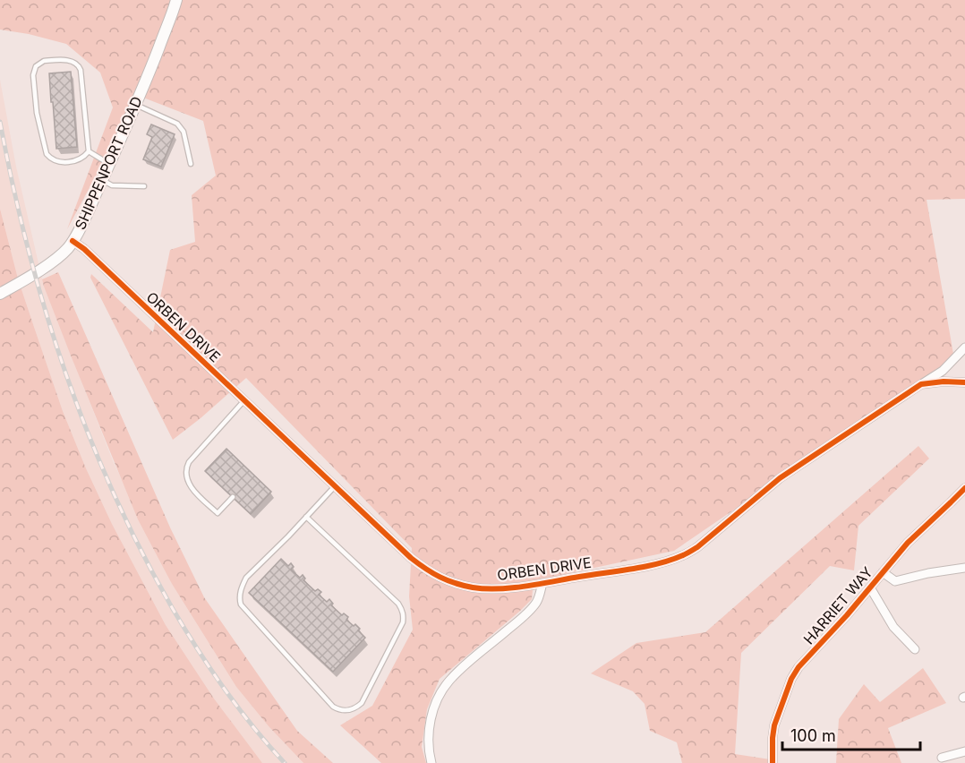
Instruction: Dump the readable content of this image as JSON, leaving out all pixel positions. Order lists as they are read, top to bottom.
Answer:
{
  "streets": {
    "street": ["SHIPPENPORT ROAD", "ORBEN DRIVE", "HARRIET WAY"]
  },
  "crossings": [
    ["SHIPPENPORT ROAD", "ORBEN DRIVE"]
  ],
  "scale_bar": "100 m"
}
